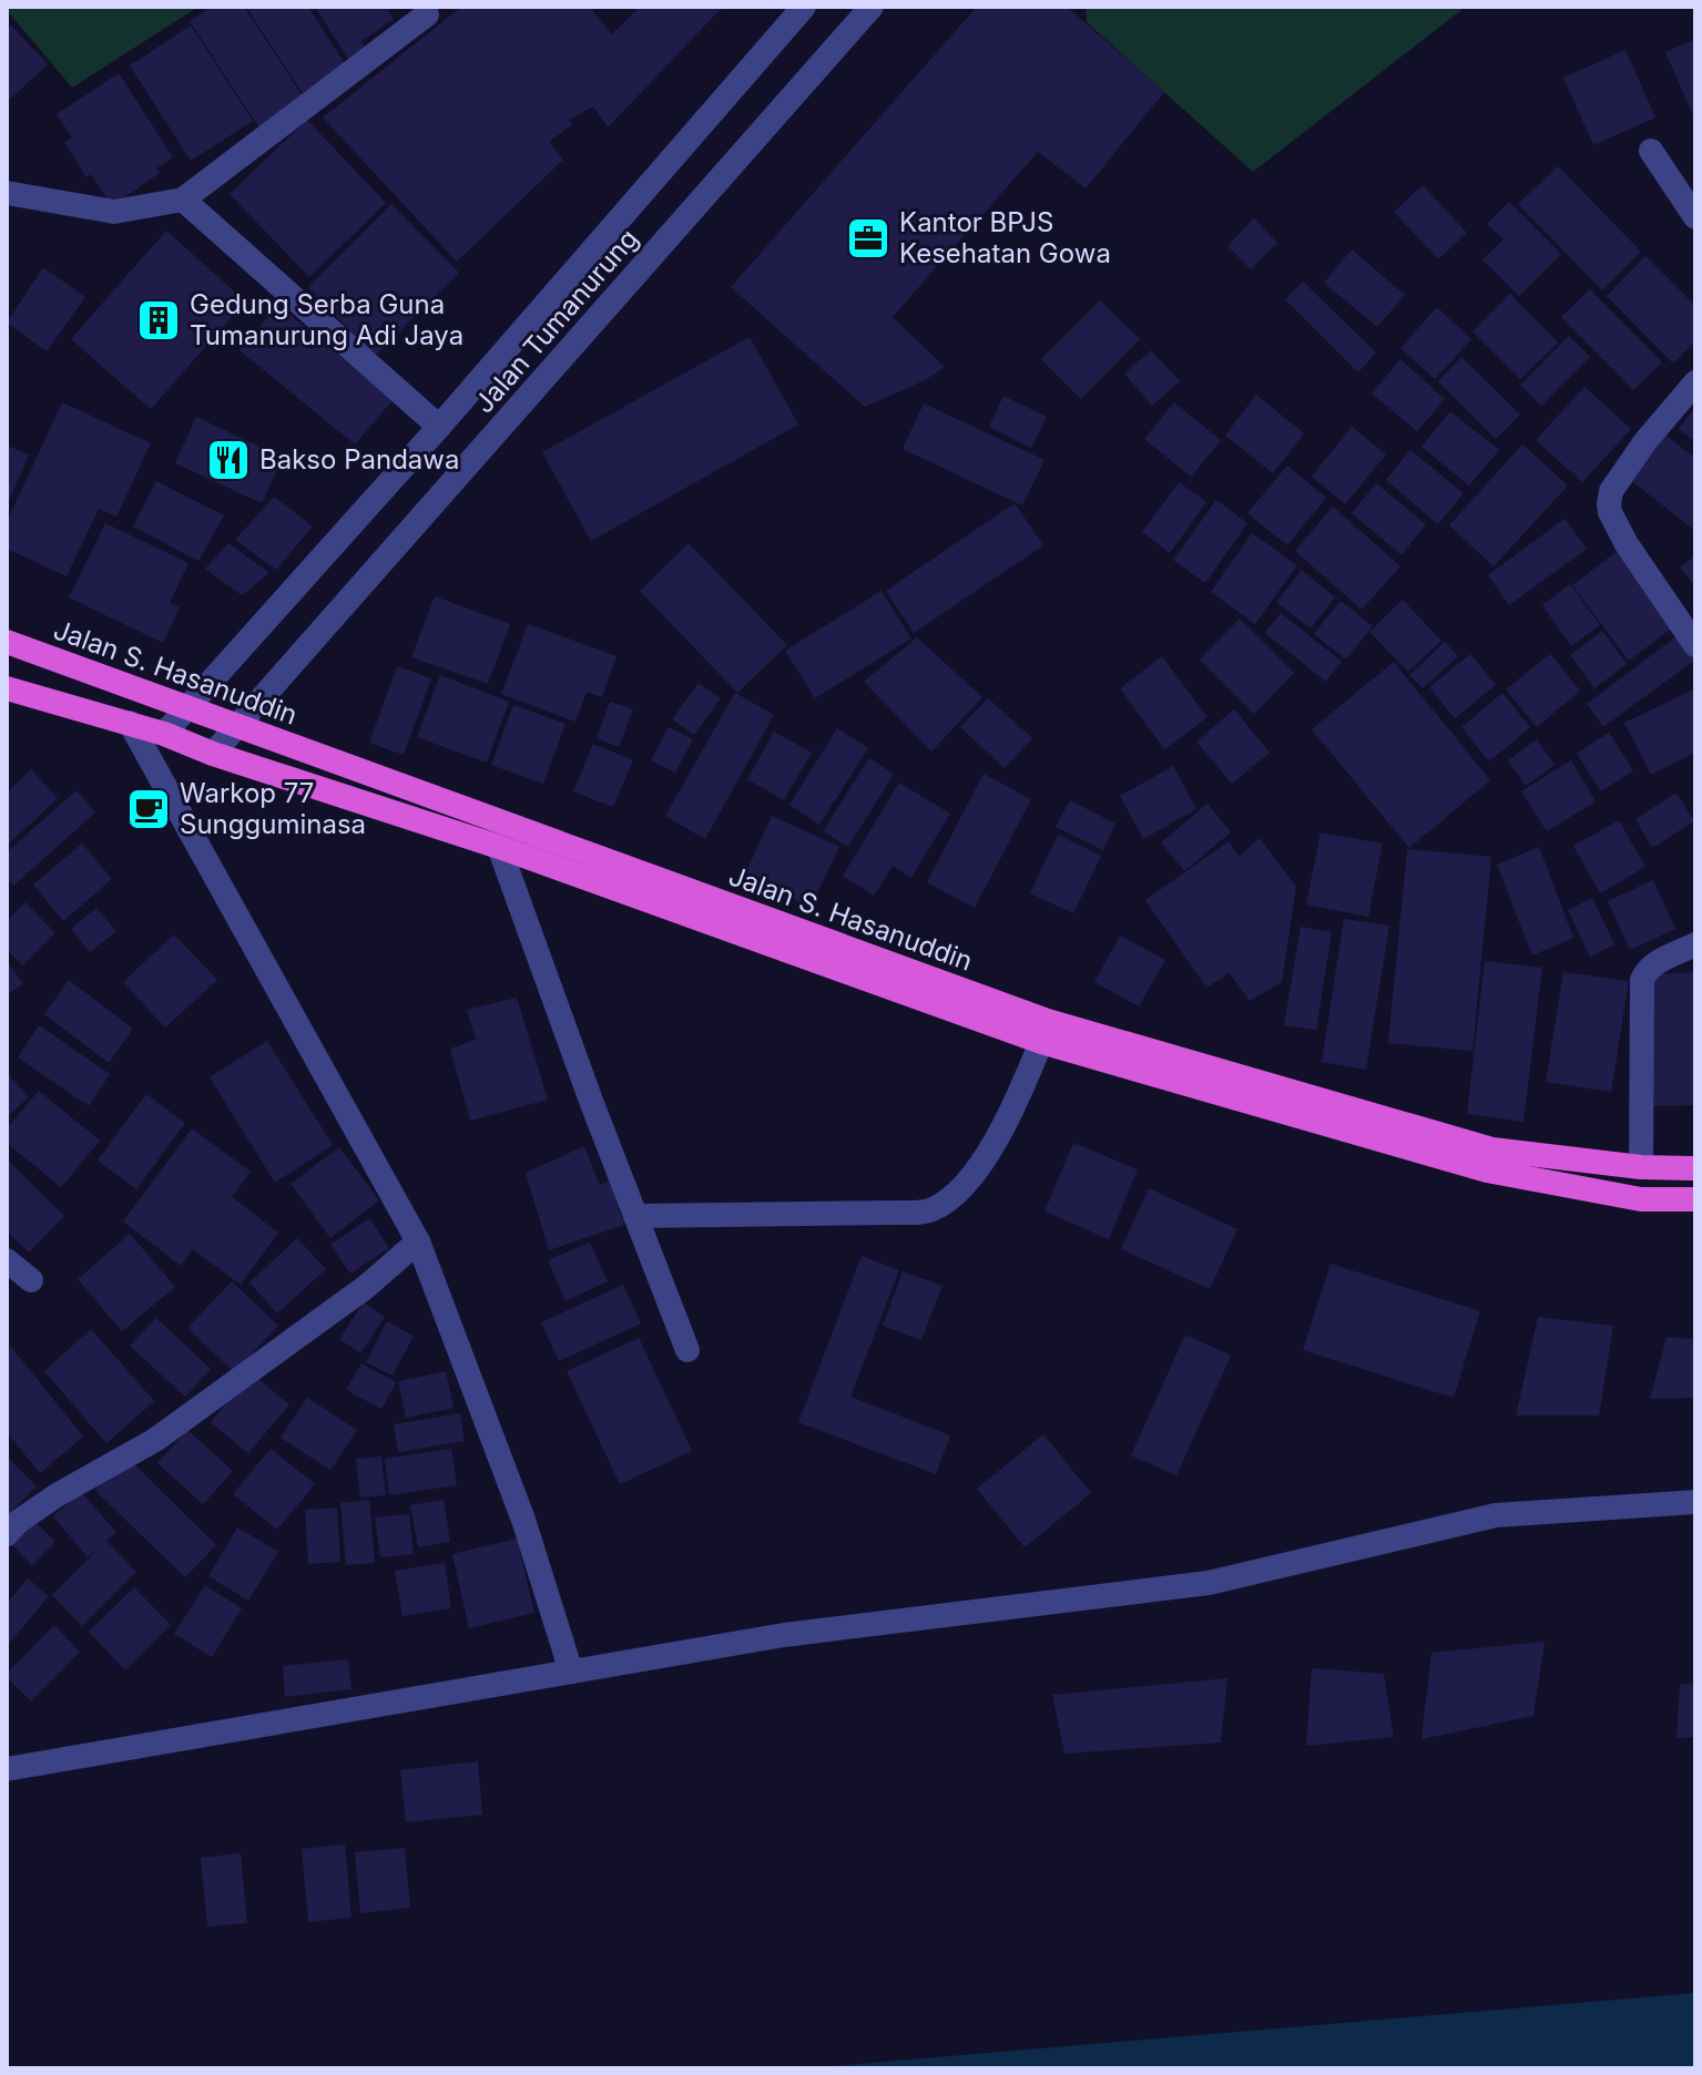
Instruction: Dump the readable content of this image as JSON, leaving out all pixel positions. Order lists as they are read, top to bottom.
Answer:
{
  "streets": {
    "highway": ["Jalan S. Hasanuddin"],
    "street": ["Jalan Tumanurung"]
  },
  "crossings": [
    ["Jalan Tumanurung", "Jalan S. Hasanuddin"]
  ],
  "places": {
    "office": ["Kantor BPJS Kesehatan Gowa"],
    "building": ["Gedung Serba Guna Tumanurung Adi Jaya"],
    "restaurant": ["Bakso Pandawa"],
    "cafe": ["Warkop 77 Sungguminasa"]
  }
}
